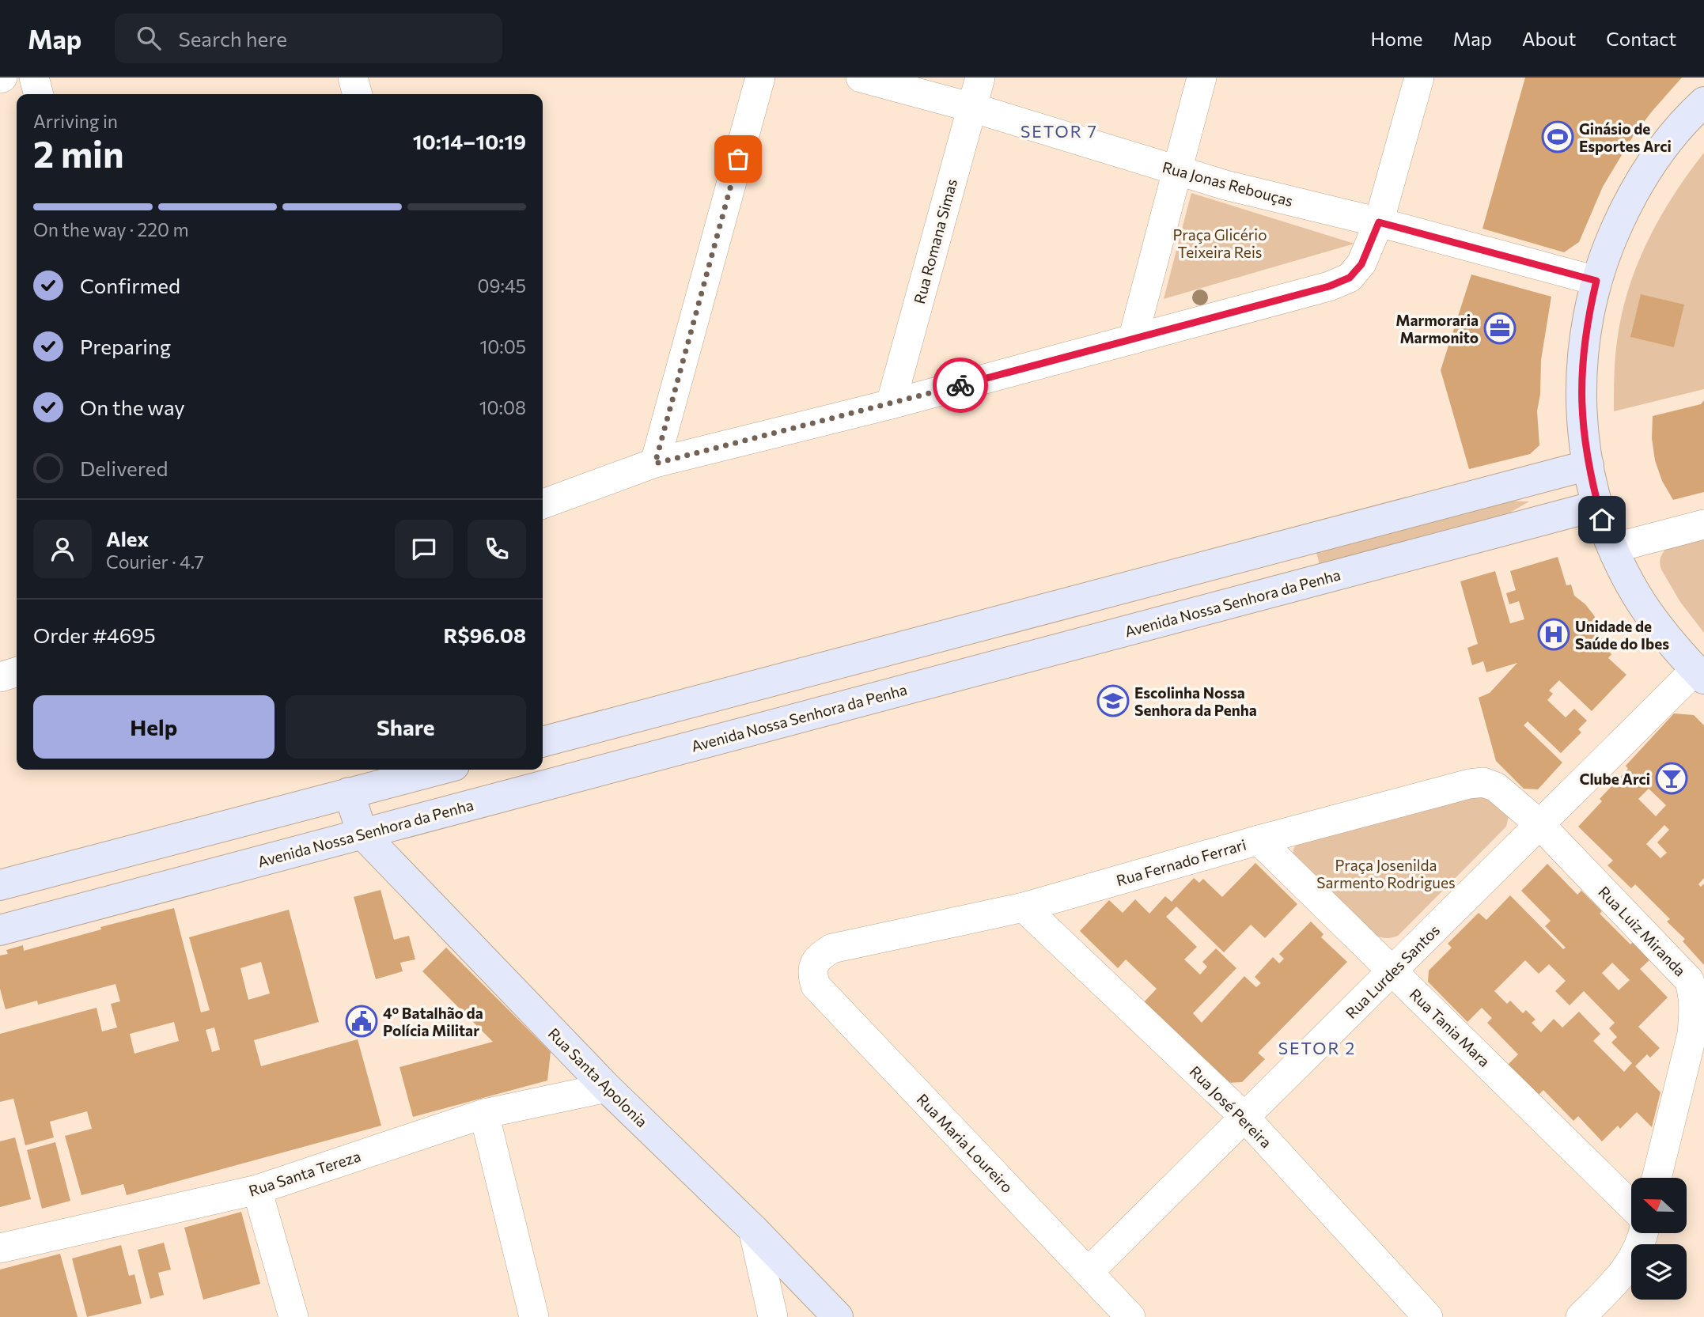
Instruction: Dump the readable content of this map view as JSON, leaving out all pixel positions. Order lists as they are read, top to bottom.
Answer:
{
  "streets": {
    "street": [
      "Rua Jonas Rebouças",
      "Rua Romana Simas",
      "Avenida Nossa Senhora da Penha",
      "Rua Fernado Ferrari",
      "Rua Luiz Miranda",
      "Rua Lurdes Santos",
      "Rua Tania Mara",
      "Rua Santa Apolonia",
      "Rua José Pereira",
      "Rua Maria Loureiro",
      "Rua Santa Tereza"
    ]
  },
  "crossings": [
    ["Rua Jonas Rebouças", "Rua Romana Simas"],
    ["Avenida Nossa Senhora da Penha", "Rua Santa Apolonia"],
    ["Rua Fernado Ferrari", "Rua Luiz Miranda"],
    ["Rua Fernado Ferrari", "Rua Lurdes Santos"],
    ["Rua Fernado Ferrari", "Rua Tania Mara"],
    ["Rua Fernado Ferrari", "Rua José Pereira"],
    ["Rua Fernado Ferrari", "Rua Maria Loureiro"],
    ["Rua Luiz Miranda", "Rua Lurdes Santos"],
    ["Rua Lurdes Santos", "Rua Tania Mara"],
    ["Rua Lurdes Santos", "Rua José Pereira"],
    ["Rua Lurdes Santos", "Rua Maria Loureiro"],
    ["Rua Santa Apolonia", "Rua Santa Tereza"]
  ],
  "districts": ["SETOR 7", "SETOR 2"],
  "parks": ["Praça Glicério Teixeira Reis", "Praça Josenilda Sarmento Rodrigues"],
  "places": {
    "sports": ["Ginásio de Esportes Arci"],
    "office": ["Marmoraria Marmonito"],
    "hospital": ["Unidade de Saúde do Ibes"],
    "school or university": ["Escolinha Nossa Senhora da Penha"],
    "bar": ["Clube Arci"],
    "public building": ["4º Batalhão da Polícia Militar"]
  },
  "north": "left",
  "page": {
    "header": "Map",
    "search": "Search here",
    "nav": [
      "Home",
      "Map",
      "About",
      "Contact"
    ],
    "heading": ["2 min", "Arriving in", "10:14–10:19"],
    "panel": [
      "Alex",
      "Courier · 4.7",
      "Order #4695",
      "R$96.08"
    ],
    "bar": "On the way · 220 m",
    "list": [
      ["Confirmed", "09:45"],
      ["Preparing", "10:05"],
      ["On the way", "10:08"],
      "Delivered"
    ],
    "buttons": ["Help", "Share"]
  }
}
